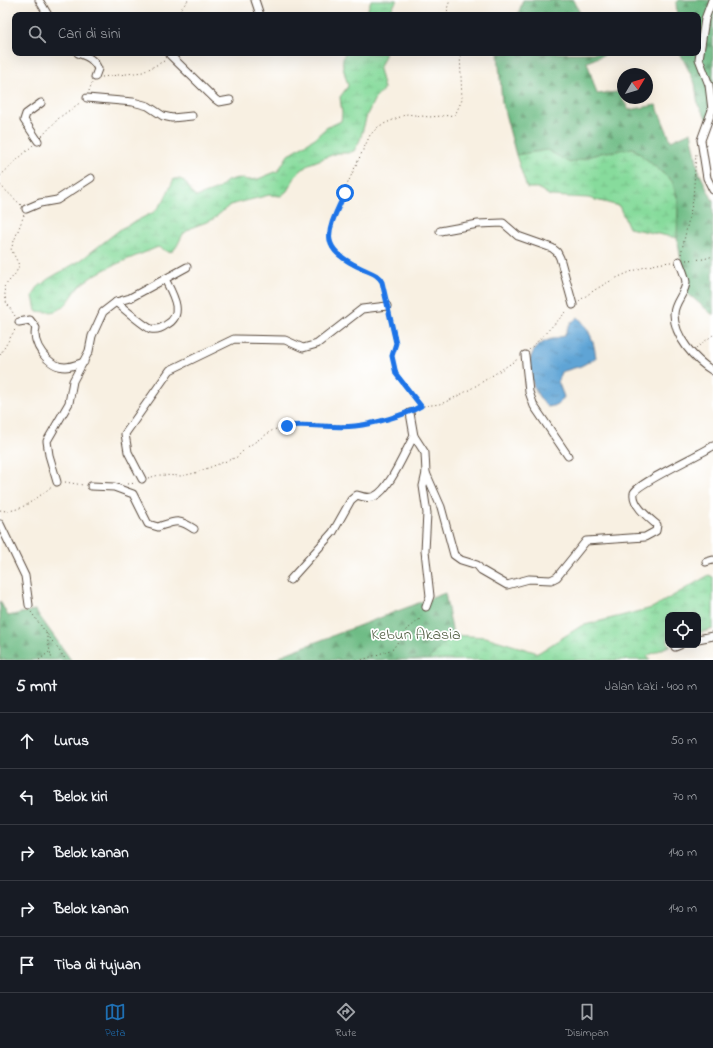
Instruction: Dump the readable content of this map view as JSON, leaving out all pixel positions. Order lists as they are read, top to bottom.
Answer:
{
  "parks": ["Kebun Akasia"],
  "north": "top right",
  "page": {
    "search": "Cari di sini",
    "heading": ["5 mnt", "Jalan kaki · 400 m"],
    "list": [
      ["Lurus", "50 m"],
      ["Belok kiri", "70 m"],
      ["Belok kanan", "140 m"],
      ["Belok kanan", "140 m"],
      "Tiba di tujuan"
    ],
    "nav": ["Peta", "Rute", "Disimpan"]
  }
}
